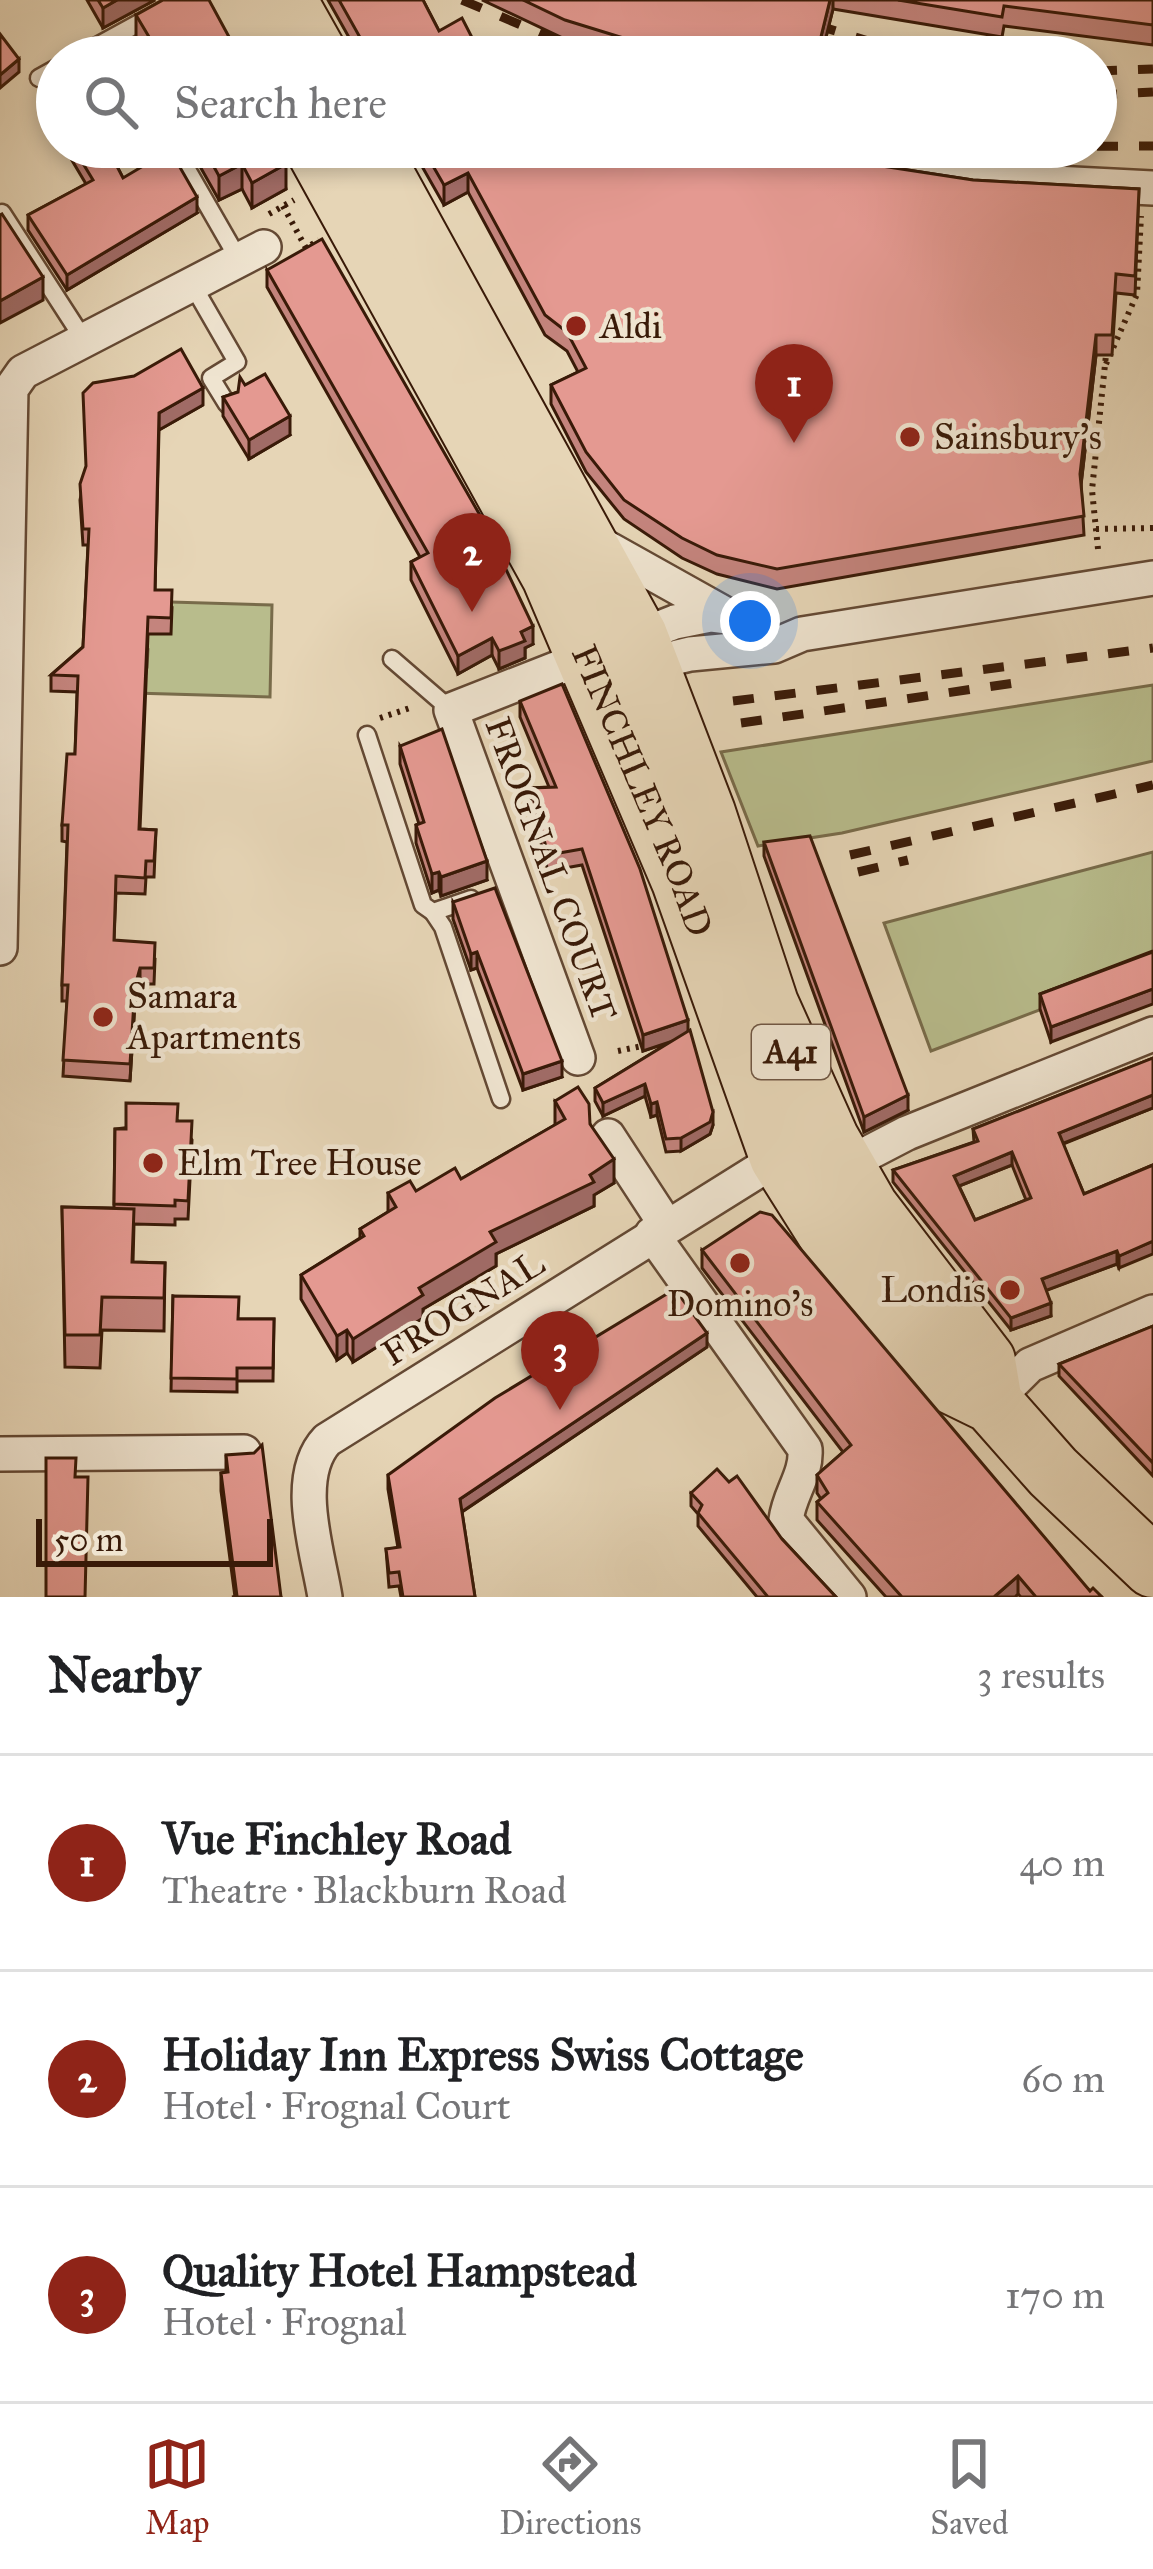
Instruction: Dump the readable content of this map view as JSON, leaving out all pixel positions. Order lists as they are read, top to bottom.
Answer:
{
  "streets": {
    "highway": ["FINCHLEY ROAD", "A41"],
    "street": ["FROGNAL COURT", "FROGNAL"]
  },
  "crossings": [
    ["FINCHLEY ROAD", "FROGNAL COURT"],
    ["FINCHLEY ROAD", "FROGNAL"]
  ],
  "places": [
    "Aldi",
    "Sainsbury's",
    "Samara Apartments",
    "Elm Tree House",
    "Domino's",
    "Londis"
  ],
  "scale_bar": "50 m",
  "page": {
    "search": "Search here",
    "pins": ["1", "2", "3"],
    "scale": "50 m",
    "heading": ["Nearby", "3 results"],
    "list": [
      {
        "mark": "1",
        "name": "Vue Finchley Road",
        "note": "Theatre · Blackburn Road",
        "value": "40 m"
      },
      {
        "mark": "2",
        "name": "Holiday Inn Express Swiss Cottage",
        "note": "Hotel · Frognal Court",
        "value": "60 m"
      },
      {
        "mark": "3",
        "name": "Quality Hotel Hampstead",
        "note": "Hotel · Frognal",
        "value": "170 m"
      }
    ],
    "nav": ["Map", "Directions", "Saved"]
  }
}
